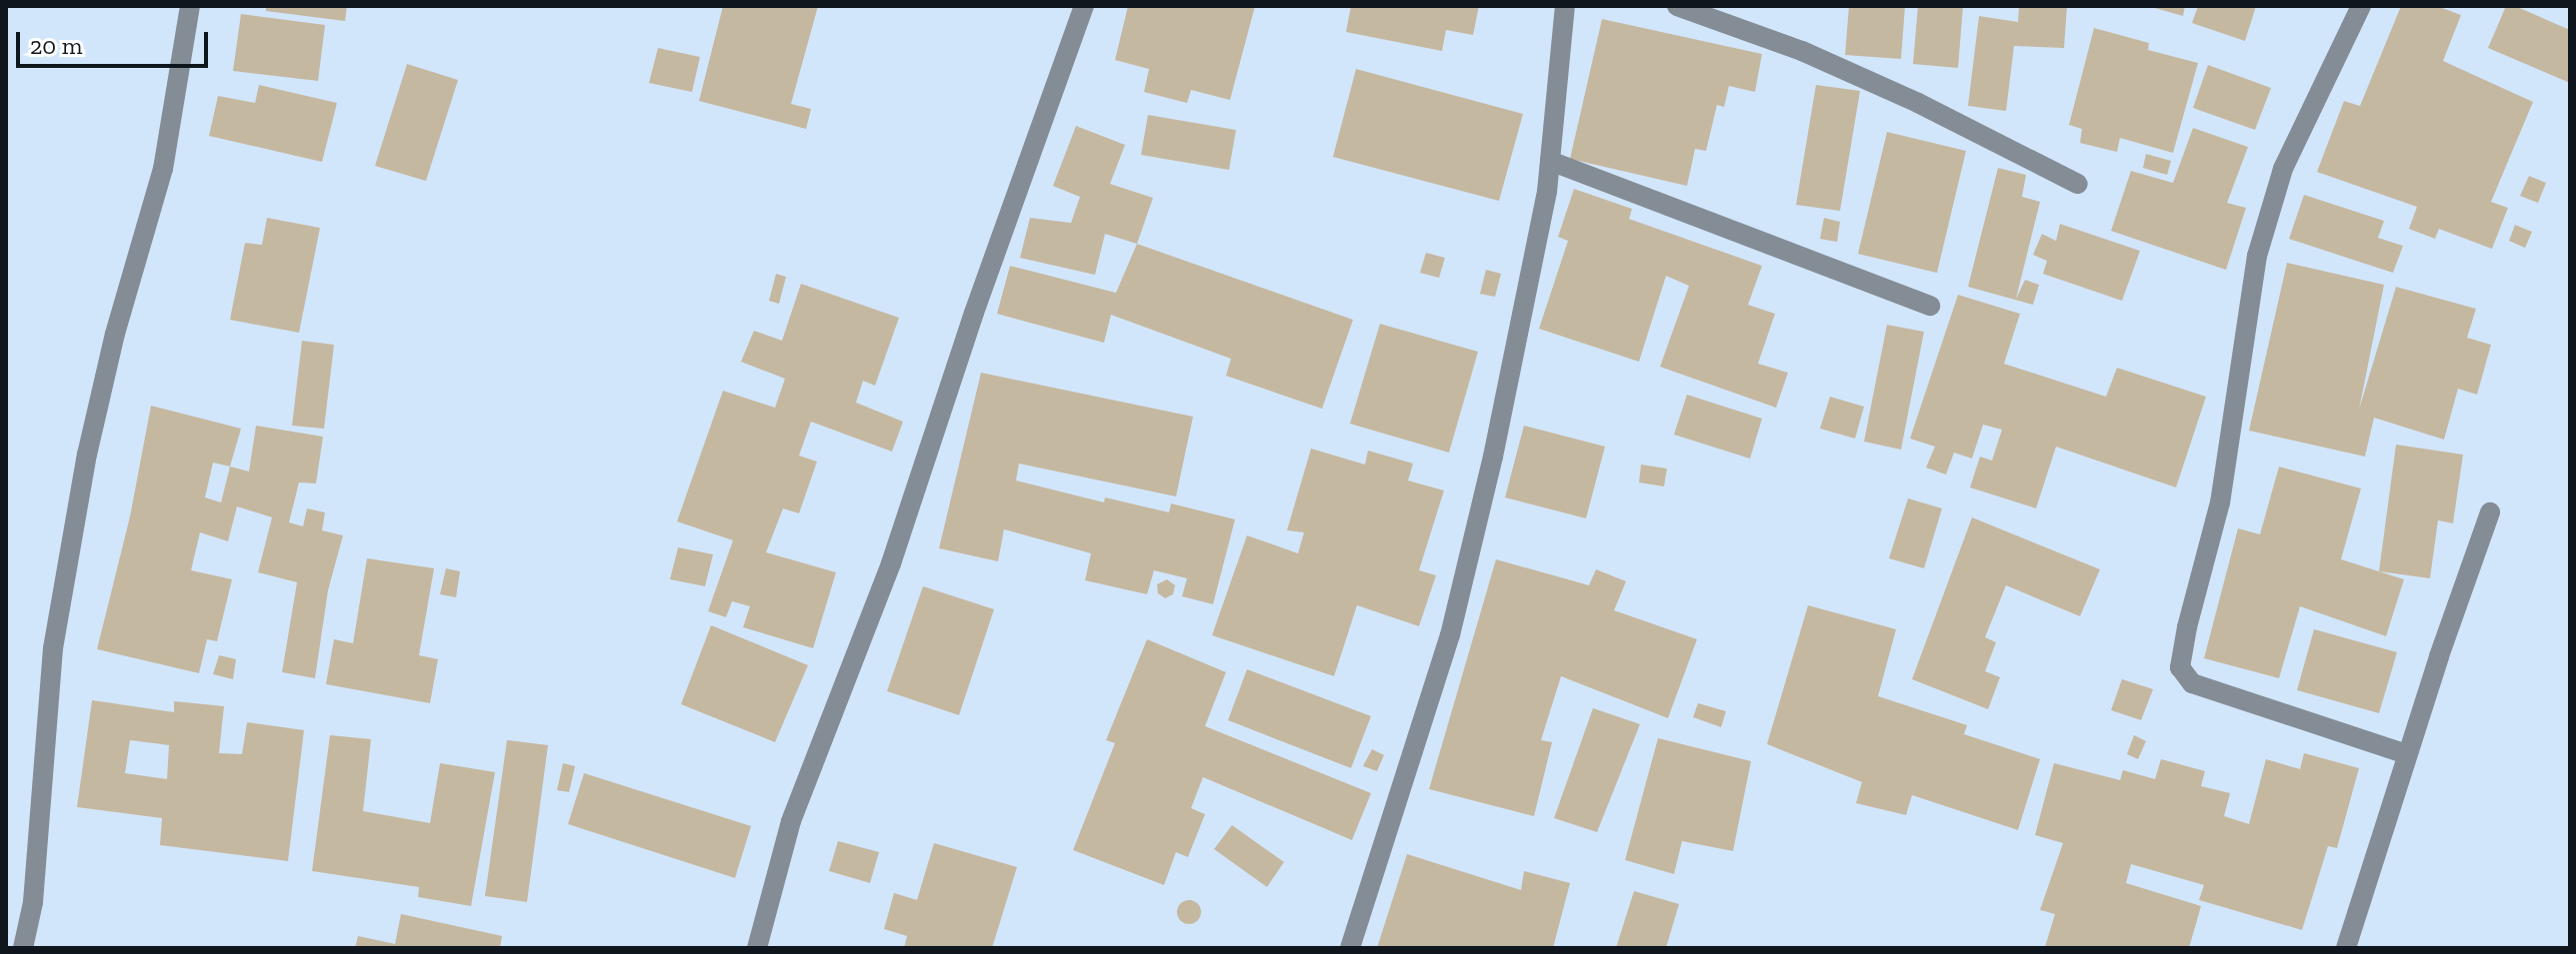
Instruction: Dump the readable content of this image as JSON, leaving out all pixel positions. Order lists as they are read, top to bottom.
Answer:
{
  "scale_bar": "20 m"
}
